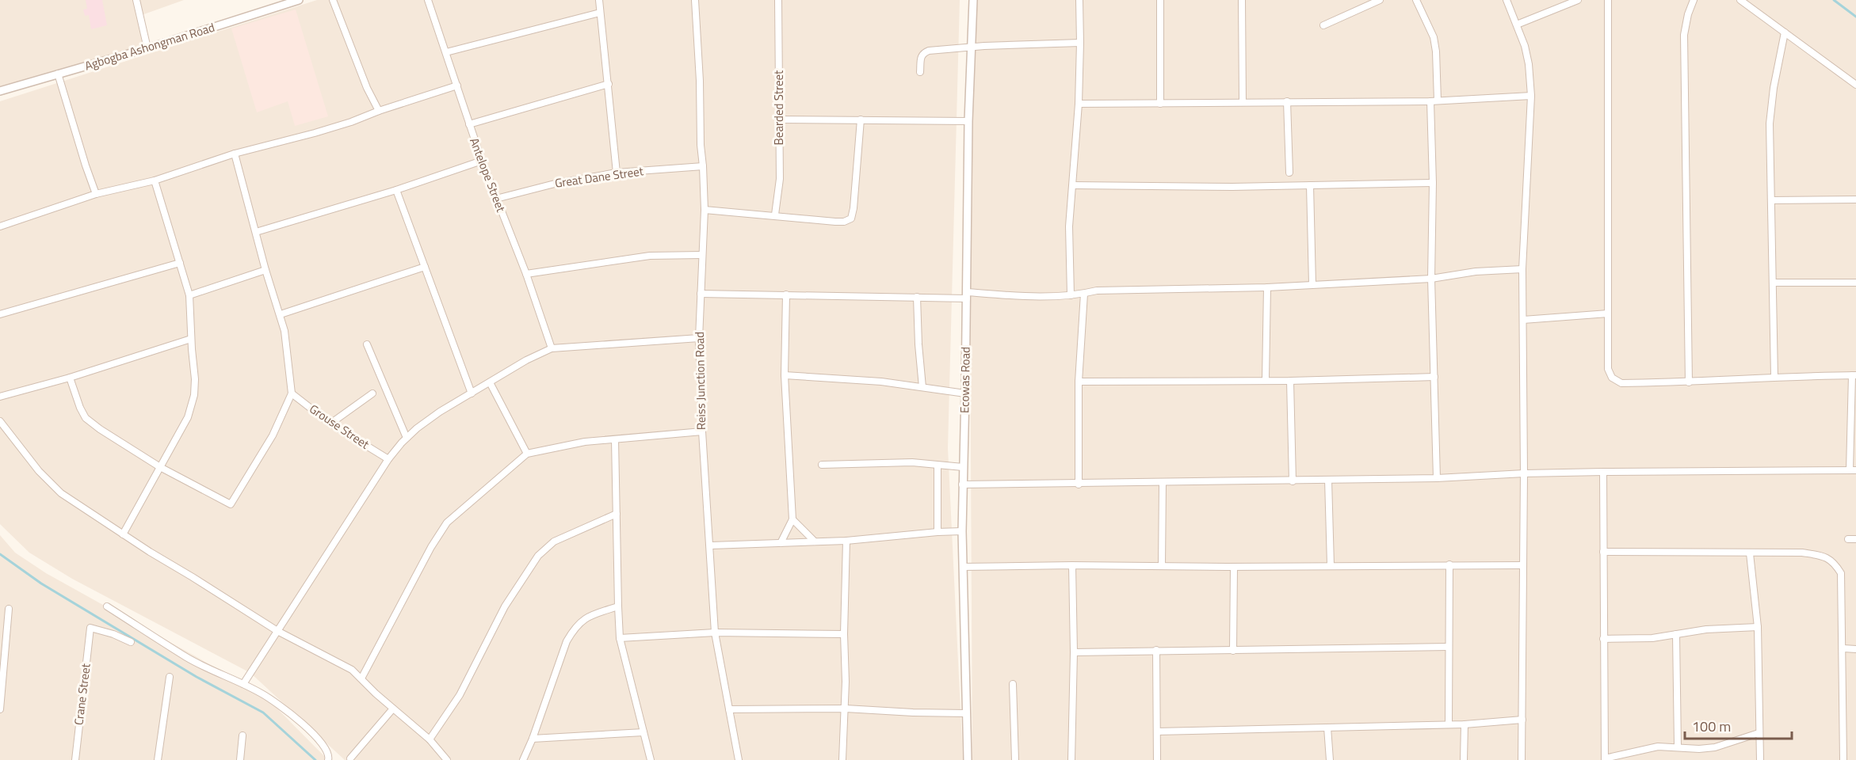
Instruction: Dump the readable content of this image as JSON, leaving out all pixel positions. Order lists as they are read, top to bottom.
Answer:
{
  "streets": {
    "street": [
      "Agbogba Ashongman Road",
      "Bearded Street",
      "Antelope Street",
      "Great Dane Street",
      "Ecowas Road",
      "Reiss Junction Road",
      "Grouse Street",
      "Crane Street"
    ]
  },
  "crossings": [
    ["Antelope Street", "Great Dane Street"],
    ["Great Dane Street", "Reiss Junction Road"]
  ],
  "scale_bar": "100 m"
}
